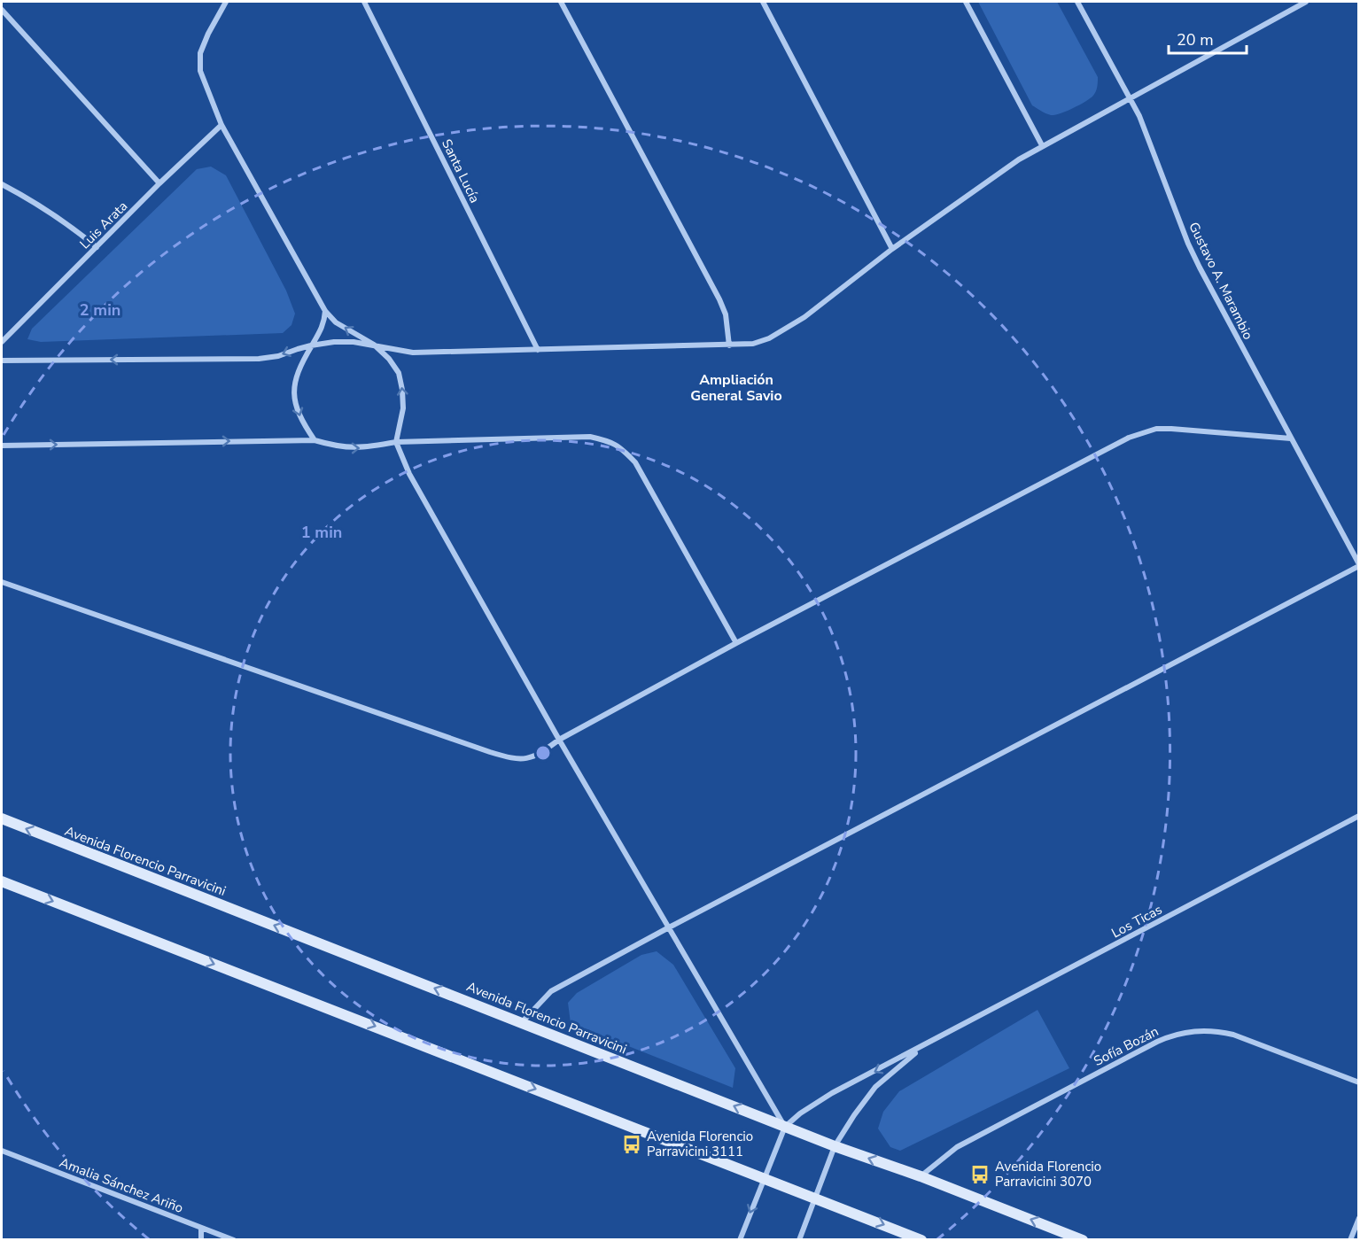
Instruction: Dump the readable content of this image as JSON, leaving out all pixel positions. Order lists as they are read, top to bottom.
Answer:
{
  "streets": {
    "main road": ["Avenida Florencio Parravicini"],
    "street": [
      "Santa Lucía",
      "Luis Arata",
      "Gustavo A. Marambio",
      "Los Ticas",
      "Sofía Bozán",
      "Amalia Sánchez Ariño"
    ]
  },
  "crossings": [
    ["Avenida Florencio Parravicini", "Los Ticas"],
    ["Avenida Florencio Parravicini", "Sofía Bozán"]
  ],
  "districts": ["Ampliación General Savio"],
  "places": {
    "bus stop": ["Avenida Florencio Parravicini 3111", "Avenida Florencio Parravicini 3070"]
  },
  "scale_bar": "20 m",
  "rings": ["2 min", "1 min"]
}
